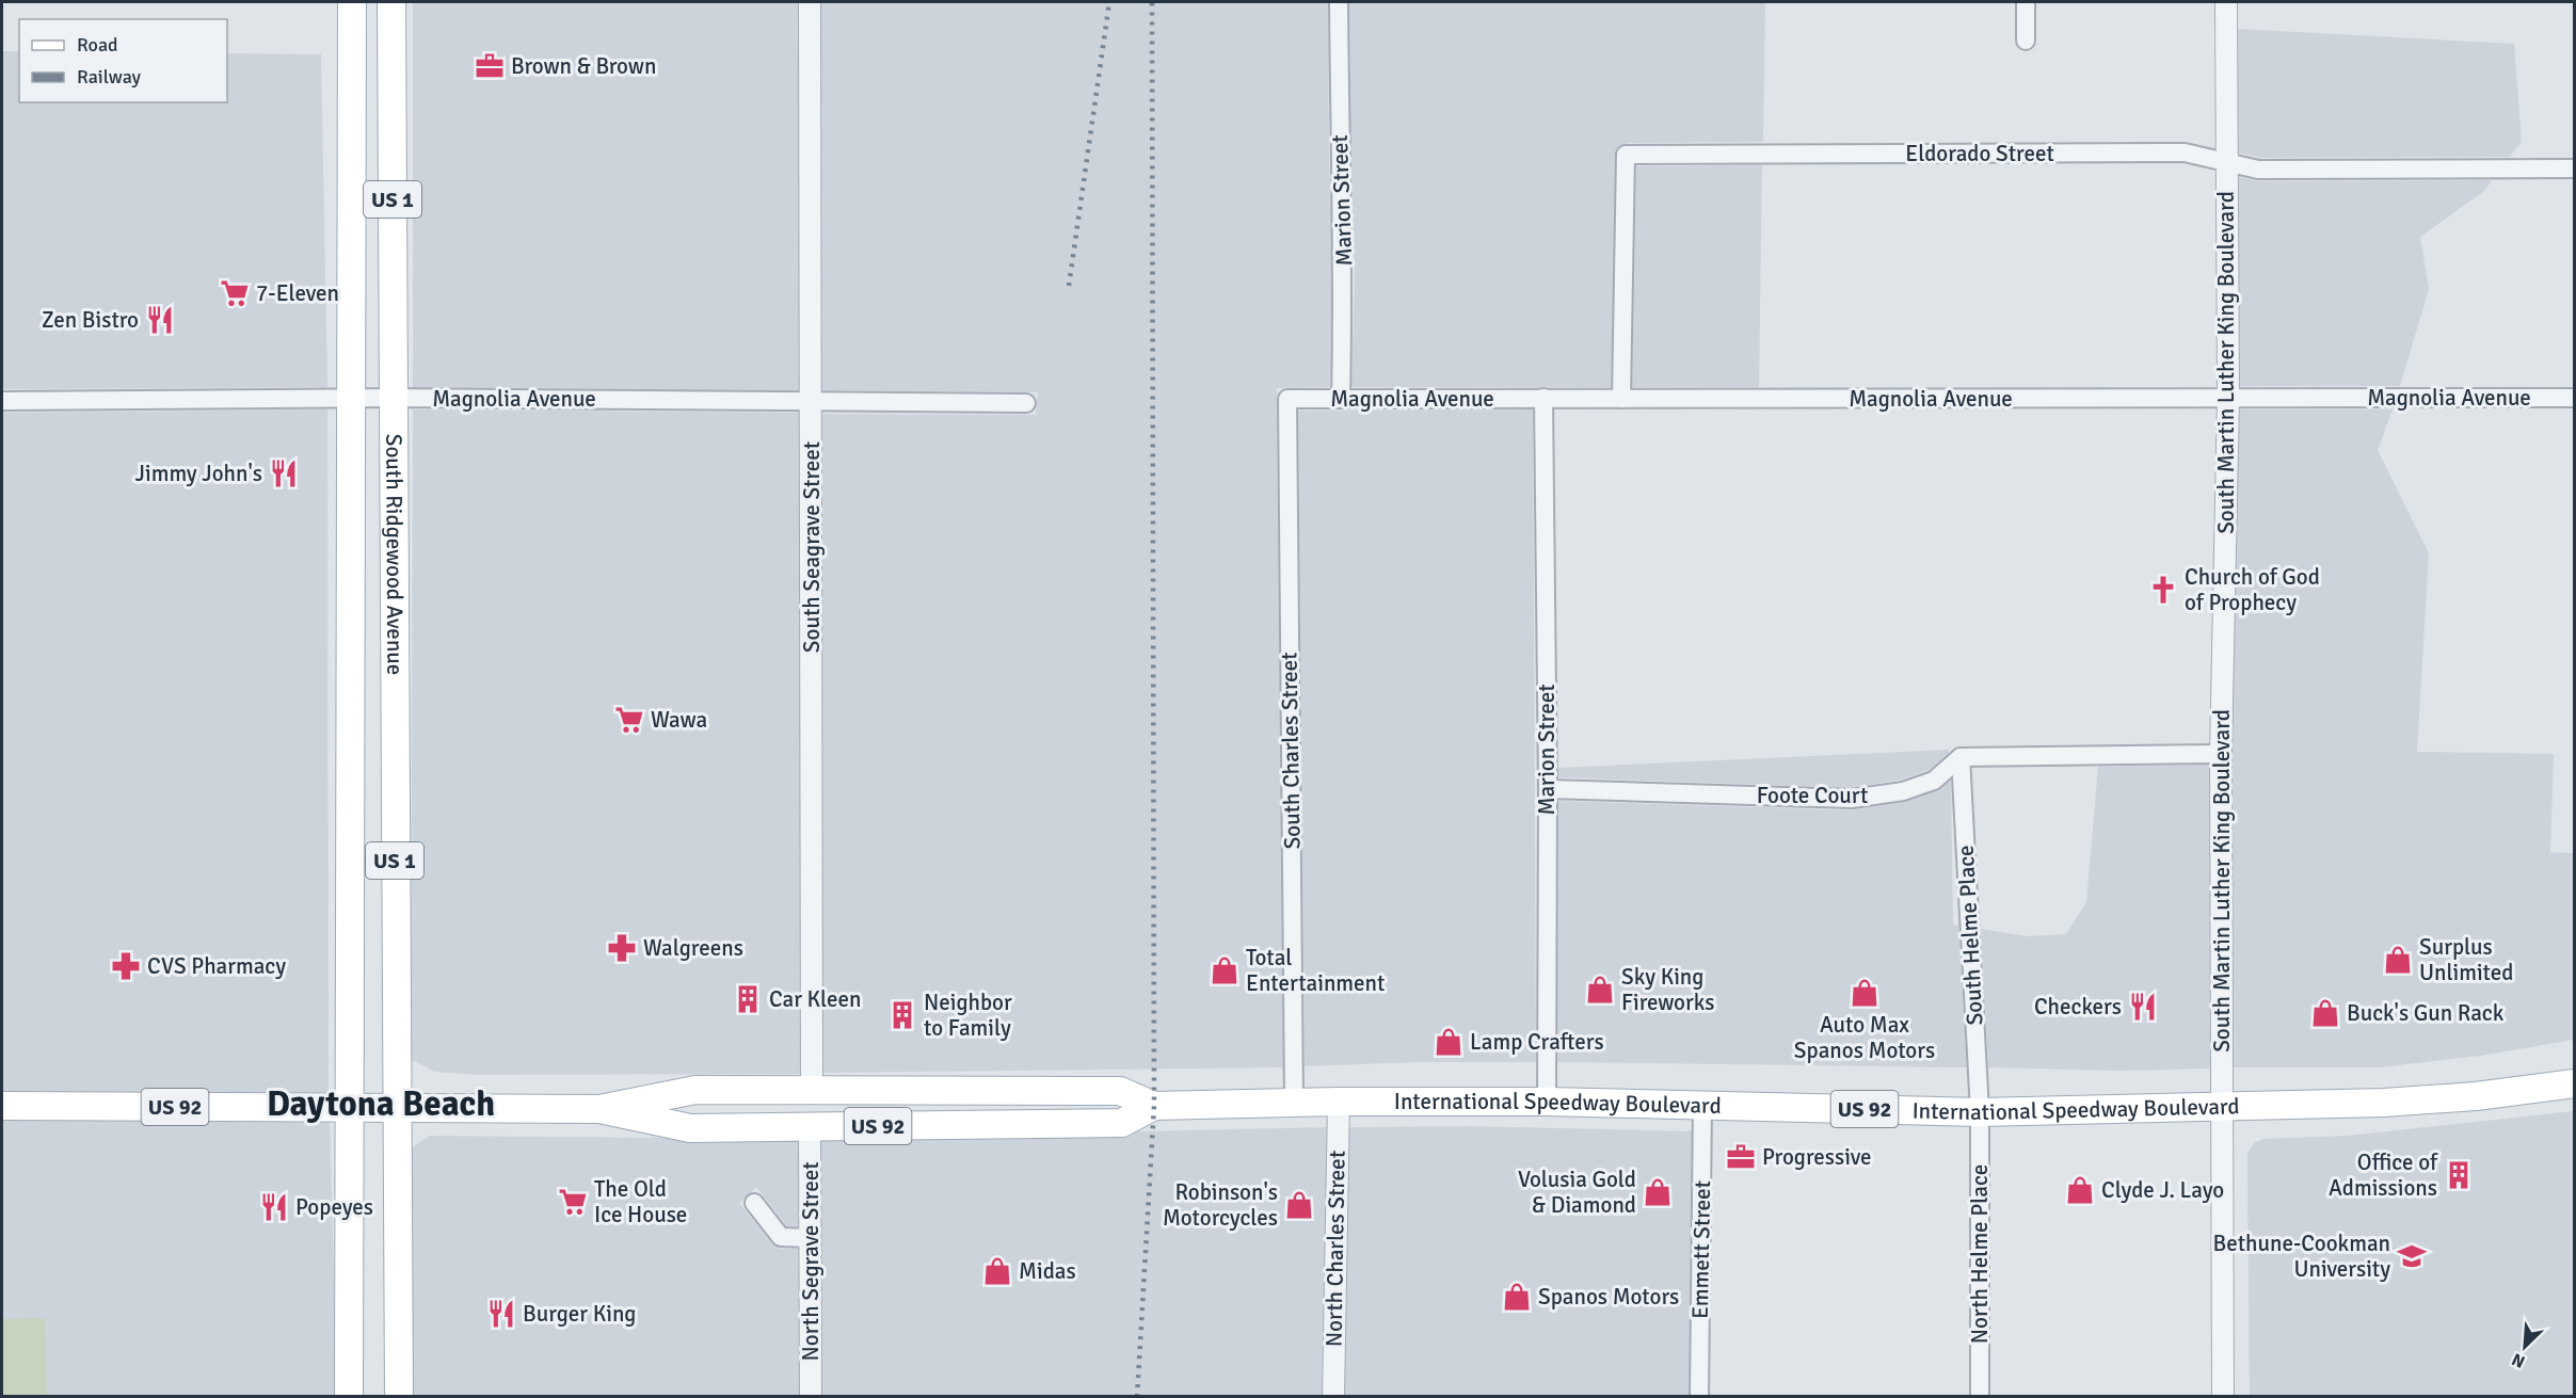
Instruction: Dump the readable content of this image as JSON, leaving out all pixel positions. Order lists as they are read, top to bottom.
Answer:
{
  "streets": {
    "main road": [
      "US 1",
      "South Ridgewood Avenue",
      "International Speedway Boulevard",
      "US 92"
    ],
    "street": [
      "Eldorado Street",
      "Marion Street",
      "South Martin Luther King Boulevard",
      "Magnolia Avenue",
      "South Seagrave Street",
      "South Charles Street",
      "Foote Court",
      "South Helme Place",
      "North Charles Street",
      "Emmett Street",
      "North Helme Place",
      "North Segrave Street"
    ]
  },
  "crossings": [
    ["Eldorado Street", "South Martin Luther King Boulevard"],
    ["Eldorado Street", "Magnolia Avenue"],
    ["US 1", "South Ridgewood Avenue"],
    ["US 1", "International Speedway Boulevard"],
    ["Marion Street", "Magnolia Avenue"],
    ["Marion Street", "Foote Court"],
    ["Marion Street", "International Speedway Boulevard"],
    ["South Martin Luther King Boulevard", "Magnolia Avenue"],
    ["South Martin Luther King Boulevard", "International Speedway Boulevard"],
    ["Magnolia Avenue", "South Seagrave Street"],
    ["Magnolia Avenue", "South Ridgewood Avenue"],
    ["Magnolia Avenue", "South Charles Street"],
    ["South Seagrave Street", "International Speedway Boulevard"],
    ["South Ridgewood Avenue", "International Speedway Boulevard"],
    ["South Charles Street", "International Speedway Boulevard"],
    ["Foote Court", "South Helme Place"],
    ["South Helme Place", "International Speedway Boulevard"],
    ["South Helme Place", "North Helme Place"],
    ["International Speedway Boulevard", "North Charles Street"],
    ["International Speedway Boulevard", "Emmett Street"],
    ["International Speedway Boulevard", "North Helme Place"],
    ["International Speedway Boulevard", "North Segrave Street"]
  ],
  "districts": ["Daytona Beach"],
  "places": {
    "office": ["Brown & Brown", "Progressive"],
    "supermarket": ["7-Eleven", "Wawa", "The Old Ice House"],
    "restaurant": [
      "Zen Bistro",
      "Jimmy John's",
      "Checkers",
      "Popeyes",
      "Burger King"
    ],
    "church": ["Church of God of Prophecy"],
    "pharmacy": ["Walgreens", "CVS Pharmacy"],
    "shop": [
      "Surplus Unlimited",
      "Total Entertainment",
      "Sky King Fireworks",
      "Auto Max Spanos Motors",
      "Buck's Gun Rack",
      "Lamp Crafters",
      "Clyde J. Layo",
      "Volusia Gold & Diamond",
      "Robinson's Motorcycles",
      "Midas",
      "Spanos Motors"
    ],
    "building": ["Car Kleen", "Neighbor to Family", "Office of Admissions"],
    "school or university": ["Bethune-Cookman University"]
  },
  "legend": ["Road", "Railway"],
  "north": "bottom left"
}
